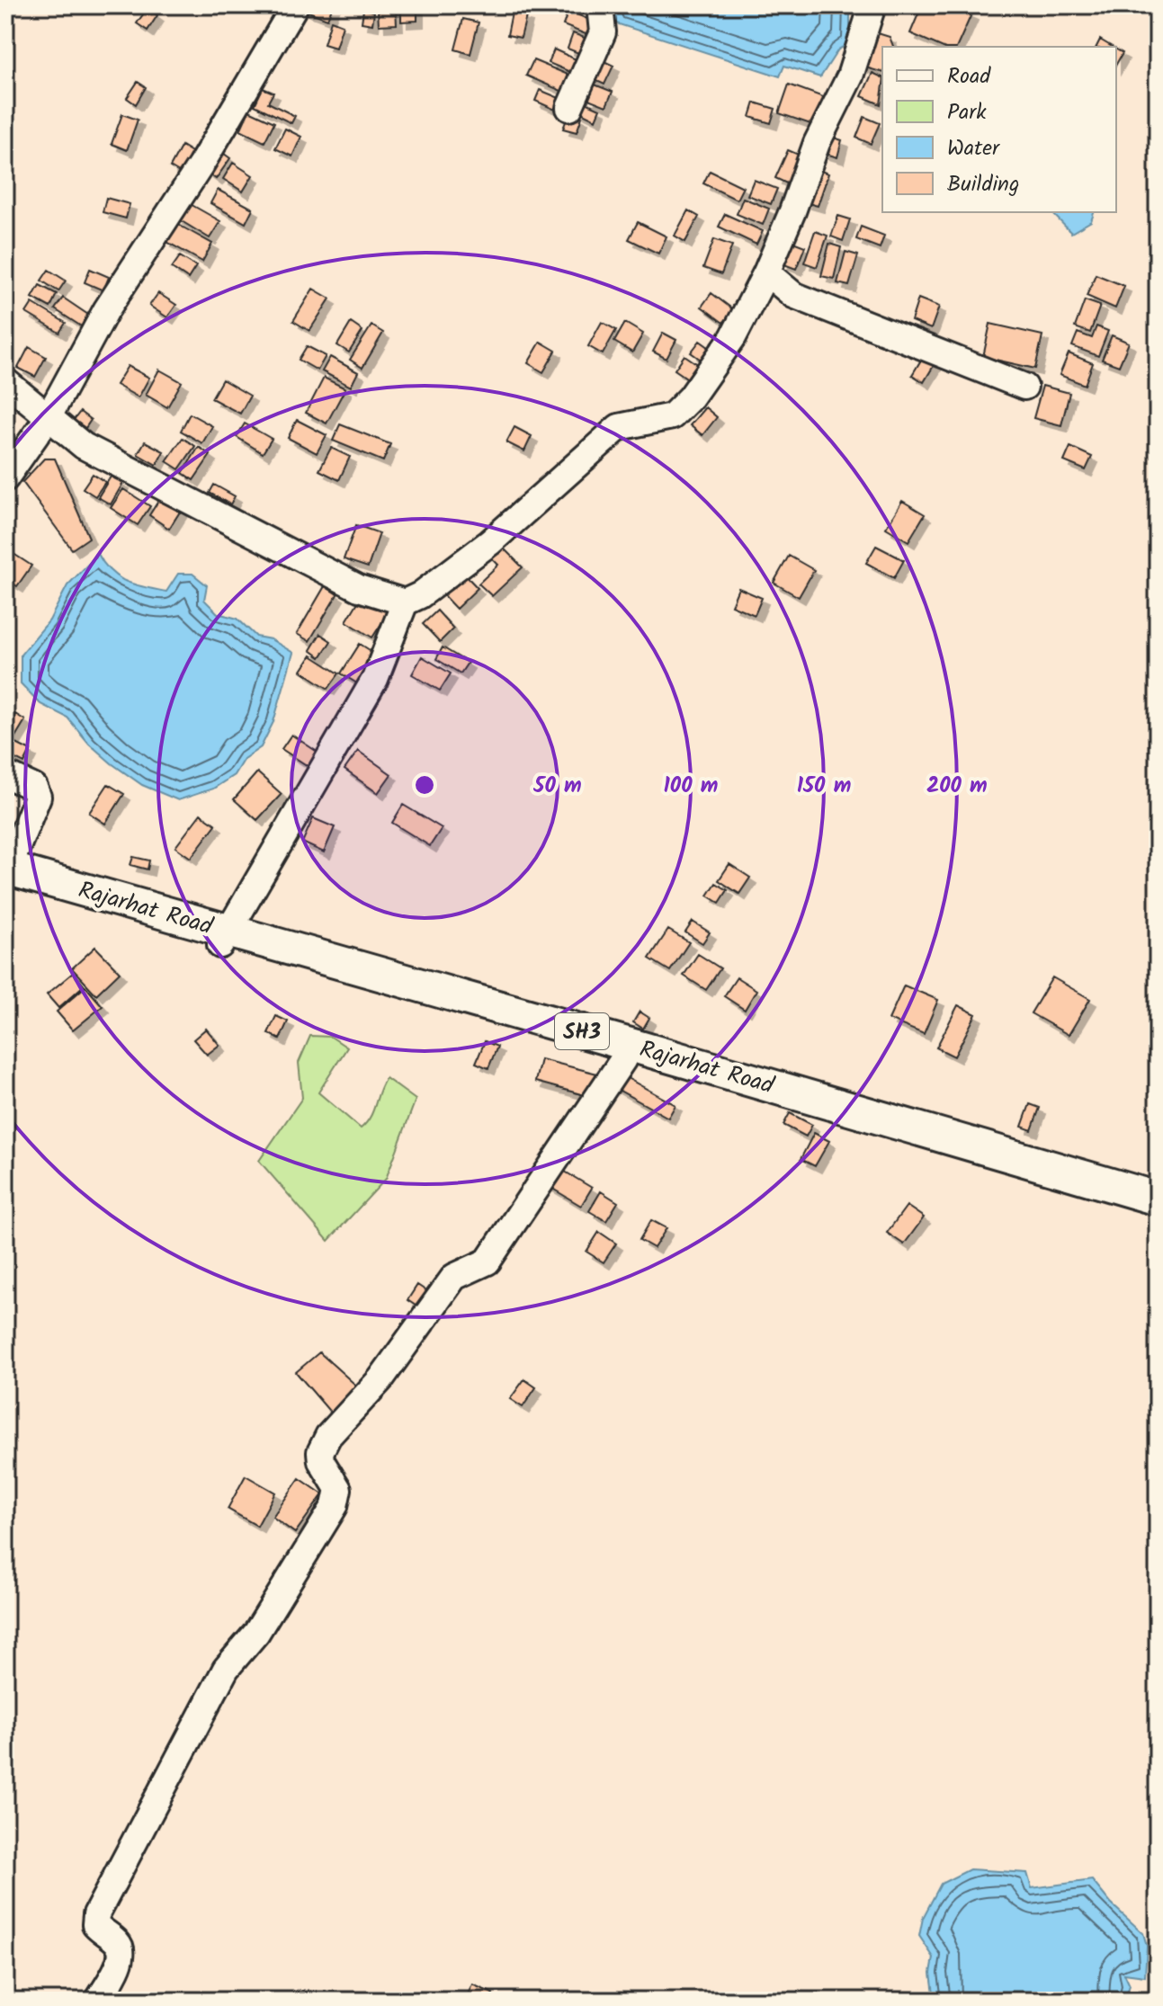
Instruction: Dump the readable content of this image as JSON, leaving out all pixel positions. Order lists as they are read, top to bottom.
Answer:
{
  "streets": {
    "main road": ["Rajarhat Road", "SH3"]
  },
  "legend": [
    "Road",
    "Park",
    "Water",
    "Building"
  ],
  "rings": [
    "50 m",
    "100 m",
    "150 m",
    "200 m"
  ]
}
